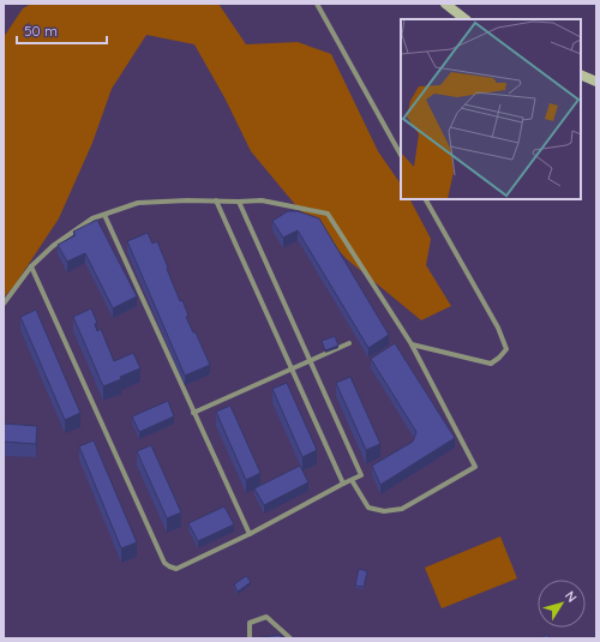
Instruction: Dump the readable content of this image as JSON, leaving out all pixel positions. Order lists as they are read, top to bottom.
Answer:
{
  "scale_bar": "50 m",
  "north": "top right"
}
